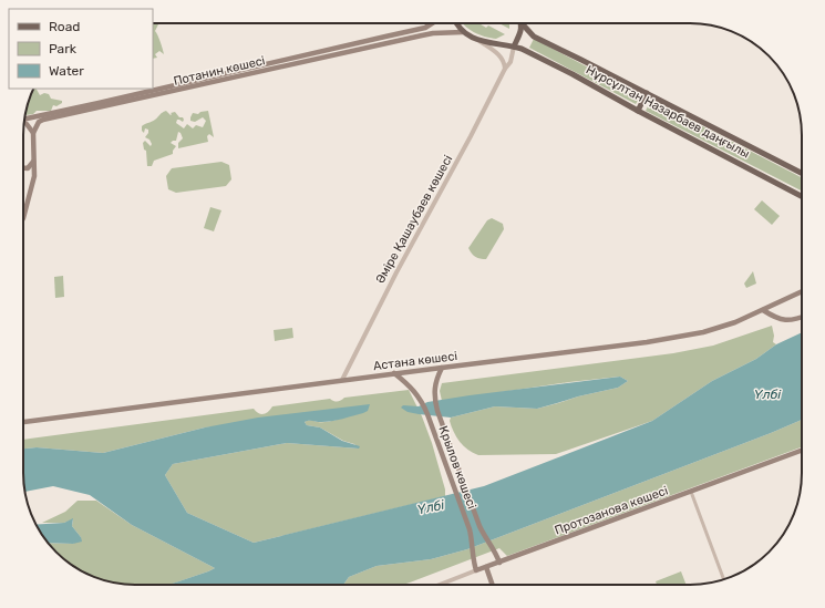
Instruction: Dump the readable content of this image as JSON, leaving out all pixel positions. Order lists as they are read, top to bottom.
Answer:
{
  "streets": {
    "main road": [
      "Потанин көшесі",
      "Нұрсұлтан Назарбаев даңғылы",
      "Астана көшесі",
      "Крылов көшесі",
      "Протозанова көшесі"
    ],
    "street": ["Әміре Қашаубаев көшесі"]
  },
  "crossings": [
    ["Потанин көшесі", "Нұрсұлтан Назарбаев даңғылы"],
    ["Нұрсұлтан Назарбаев даңғылы", "Әміре Қашаубаев көшесі"],
    ["Әміре Қашаубаев көшесі", "Астана көшесі"],
    ["Астана көшесі", "Крылов көшесі"],
    ["Крылов көшесі", "Протозанова көшесі"]
  ],
  "water": ["Үлбі"],
  "legend": ["Road", "Park", "Water"]
}
